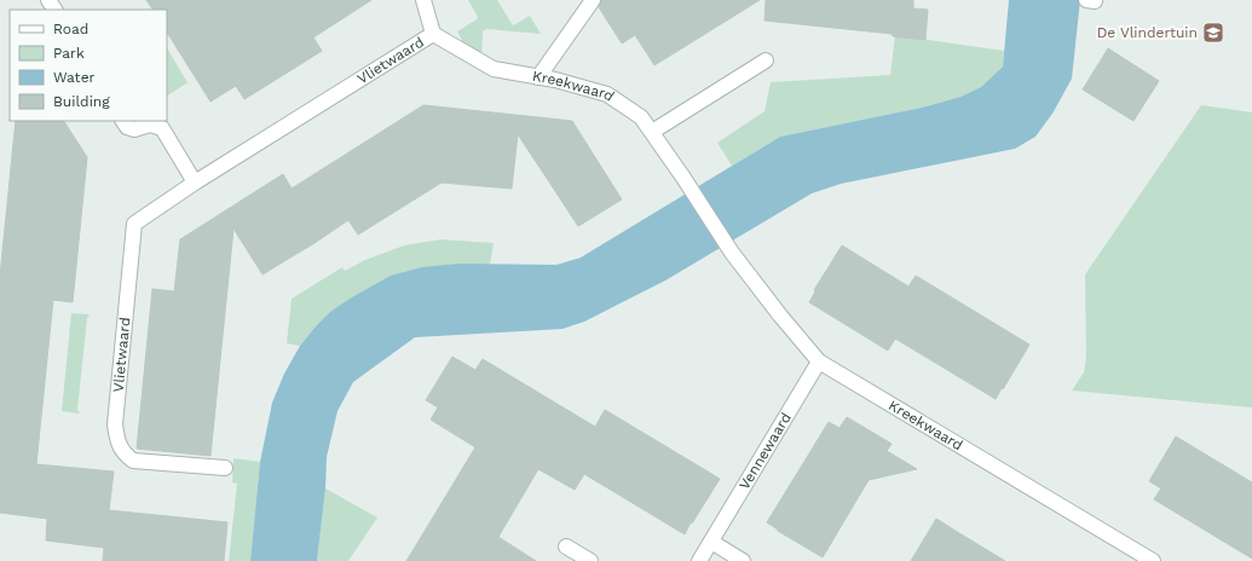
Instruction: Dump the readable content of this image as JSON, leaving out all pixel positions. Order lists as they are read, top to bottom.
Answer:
{
  "streets": {
    "street": ["Vlietwaard", "Kreekwaard", "Vennewaard"]
  },
  "crossings": [
    ["Vlietwaard", "Kreekwaard"],
    ["Kreekwaard", "Vennewaard"]
  ],
  "places": {
    "school or university": ["De Vlindertuin"]
  },
  "legend": [
    "Road",
    "Park",
    "Water",
    "Building"
  ]
}
